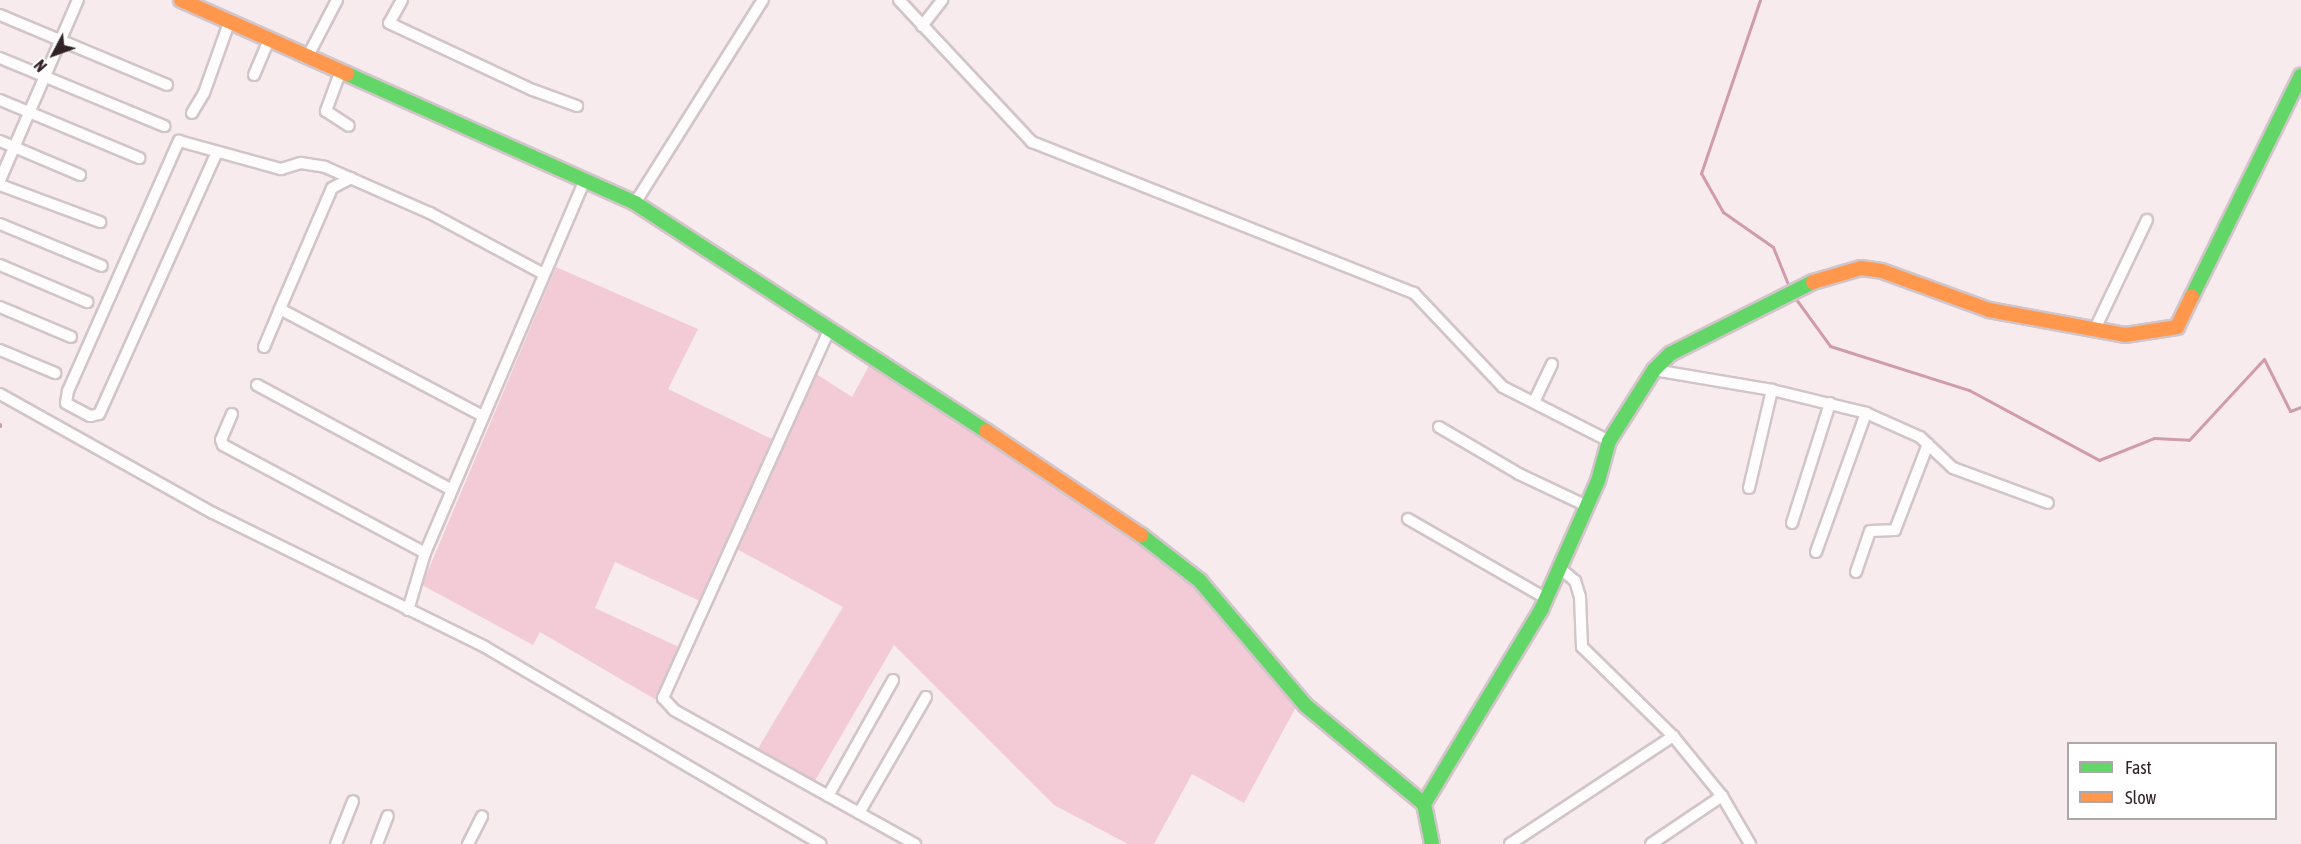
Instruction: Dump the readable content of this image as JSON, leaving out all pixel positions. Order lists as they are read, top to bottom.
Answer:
{
  "legend": ["Fast", "Slow"],
  "north": "bottom left"
}
